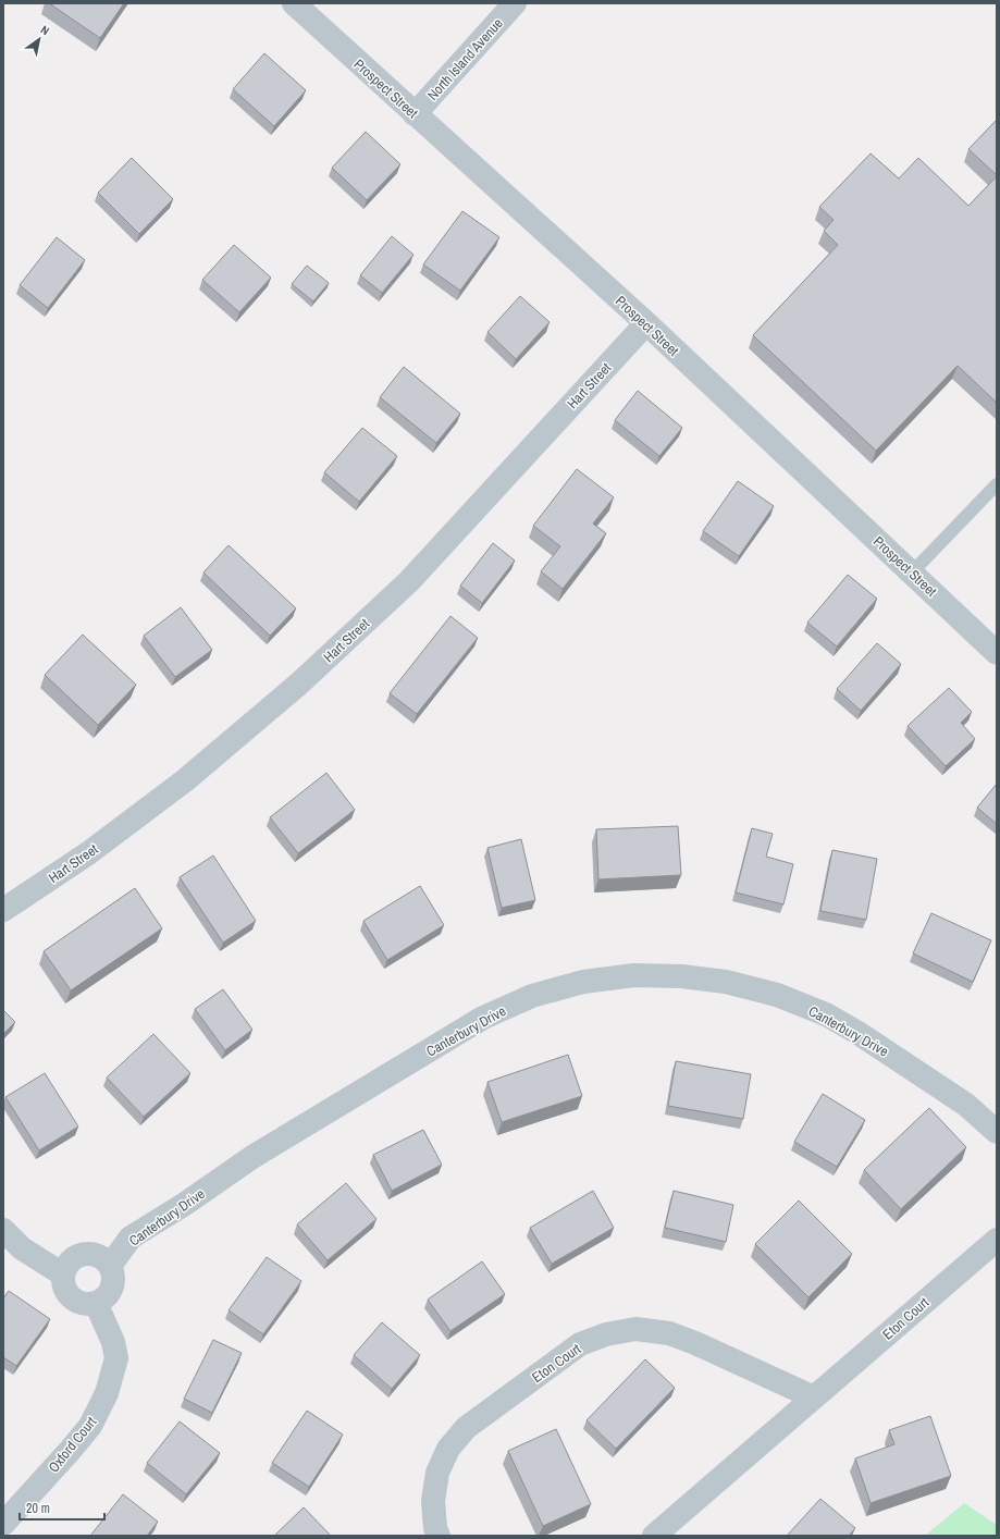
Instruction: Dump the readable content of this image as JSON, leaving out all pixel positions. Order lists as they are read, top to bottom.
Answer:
{
  "streets": {
    "street": [
      "North Island Avenue",
      "Prospect Street",
      "Hart Street",
      "Canterbury Drive",
      "Eton Court",
      "Oxford Court"
    ]
  },
  "crossings": [
    ["North Island Avenue", "Prospect Street"],
    ["Prospect Street", "Hart Street"],
    ["Canterbury Drive", "Oxford Court"]
  ],
  "scale_bar": "20 m",
  "north": "top right"
}
